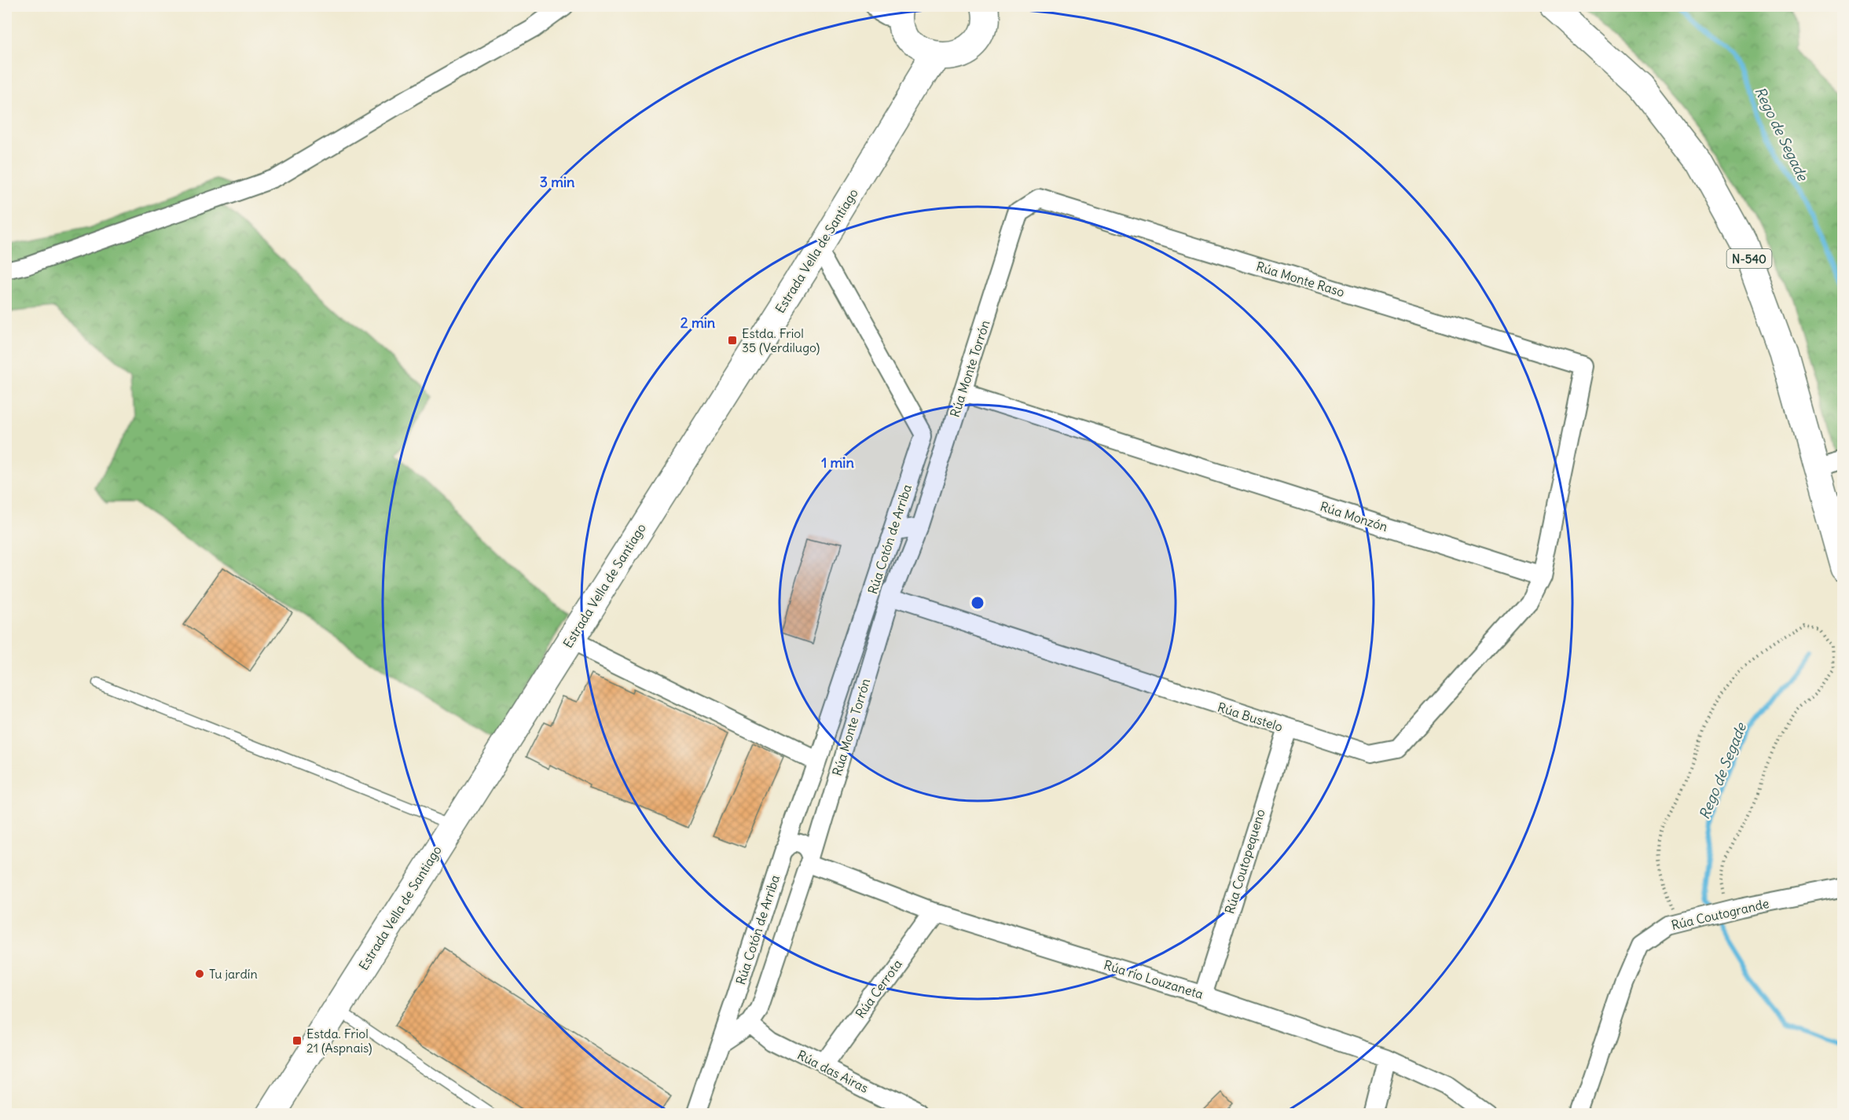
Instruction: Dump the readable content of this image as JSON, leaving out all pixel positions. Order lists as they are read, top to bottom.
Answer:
{
  "streets": {
    "main road": ["Estrada Vella de Santiago", "N-540"],
    "street": [
      "Rúa Monte Raso",
      "Rúa Monte Torrón",
      "Rúa Monzón",
      "Rúa Cotón de Arriba",
      "Rúa Bustelo",
      "Rúa Coutopequeno",
      "Rúa Coutogrande",
      "Rúa río Louzaneta",
      "Rúa Cerrota",
      "Rúa das Airas"
    ]
  },
  "crossings": [
    ["Estrada Vella de Santiago", "Rúa Cotón de Arriba"],
    ["Rúa Monte Raso", "Rúa Monte Torrón"],
    ["Rúa Monte Raso", "Rúa Monzón"],
    ["Rúa Monte Raso", "Rúa Bustelo"],
    ["Rúa Monte Torrón", "Rúa Monzón"],
    ["Rúa Monte Torrón", "Rúa Cotón de Arriba"],
    ["Rúa Monte Torrón", "Rúa Bustelo"],
    ["Rúa Monte Torrón", "Rúa río Louzaneta"],
    ["Rúa Monte Torrón", "Rúa das Airas"],
    ["Rúa Monzón", "Rúa Bustelo"],
    ["Rúa Cotón de Arriba", "Rúa río Louzaneta"],
    ["Rúa Cotón de Arriba", "Rúa das Airas"],
    ["Rúa Bustelo", "Rúa Coutopequeno"],
    ["Rúa Coutopequeno", "Rúa río Louzaneta"],
    ["Rúa río Louzaneta", "Rúa Cerrota"],
    ["Rúa Cerrota", "Rúa das Airas"]
  ],
  "water": ["Rego de Segade"],
  "places": {
    "transit": ["Estda. Friol 35 (Verdilugo)", "Estda. Friol 21 (Aspnais)"],
    "other": ["Tu jardín"]
  },
  "rings": ["3 min", "2 min", "1 min"]
}
